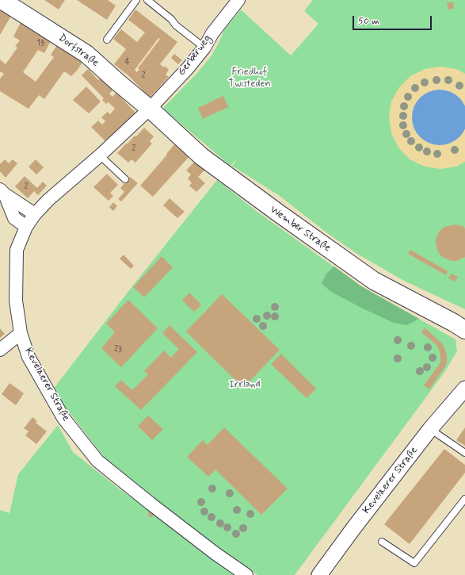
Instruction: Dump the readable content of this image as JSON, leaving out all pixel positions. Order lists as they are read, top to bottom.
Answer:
{
  "streets": {
    "main road": ["Dorfstraße", "Wember Straße"],
    "street": ["Gerberweg", "Kevelaerer Straße"]
  },
  "crossings": [
    ["Dorfstraße", "Gerberweg"],
    ["Dorfstraße", "Wember Straße"],
    ["Dorfstraße", "Kevelaerer Straße"],
    ["Gerberweg", "Wember Straße"],
    ["Gerberweg", "Kevelaerer Straße"],
    ["Wember Straße", "Kevelaerer Straße"]
  ],
  "parks": ["Friedhof Twisteden", "Irrland"],
  "house_numbers": [
    "13",
    "4",
    "2",
    "2",
    "2",
    "23"
  ],
  "scale_bar": "50 m"
}
